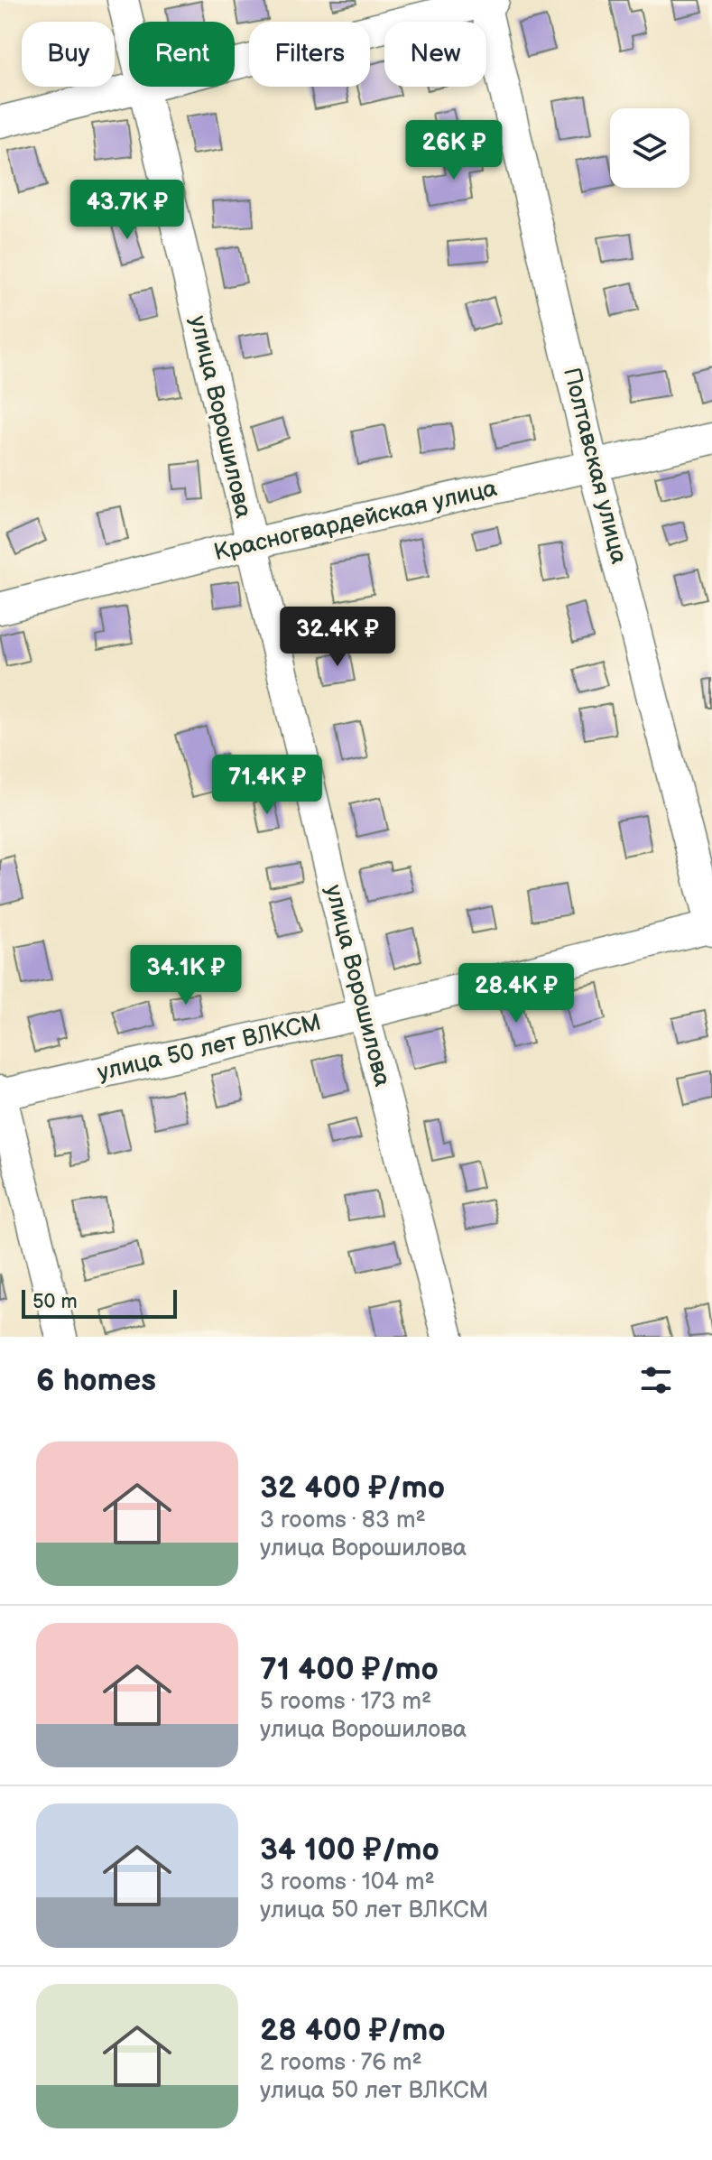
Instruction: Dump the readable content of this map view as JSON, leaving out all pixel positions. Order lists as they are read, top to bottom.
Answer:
{
  "streets": {
    "street": [
      "улица Ворошилова",
      "Полтавская улица",
      "Красногвардейская улица",
      "улица 50 лет ВЛКСМ"
    ]
  },
  "crossings": [
    ["улица Ворошилова", "Красногвардейская улица"],
    ["улица Ворошилова", "улица 50 лет ВЛКСМ"],
    ["Полтавская улица", "Красногвардейская улица"],
    ["Полтавская улица", "улица 50 лет ВЛКСМ"]
  ],
  "scale_bar": "50 m",
  "page": {
    "chip": [
      "Buy",
      "Rent",
      "Filters",
      "New"
    ],
    "price": [
      "26K ₽",
      "43.7K ₽",
      "32.4K ₽",
      "71.4K ₽",
      "34.1K ₽",
      "28.4K ₽"
    ],
    "scale": "50 m",
    "heading": "6 homes",
    "list": [
      {
        "name": "32 400 ₽/mo",
        "note": "3 rooms · 83 m² · улица Ворошилова"
      },
      {
        "name": "71 400 ₽/mo",
        "note": "5 rooms · 173 m² · улица Ворошилова"
      },
      {
        "name": "34 100 ₽/mo",
        "note": "3 rooms · 104 m² · улица 50 лет ВЛКСМ"
      },
      {
        "name": "28 400 ₽/mo",
        "note": "2 rooms · 76 m² · улица 50 лет ВЛКСМ"
      }
    ]
  }
}
